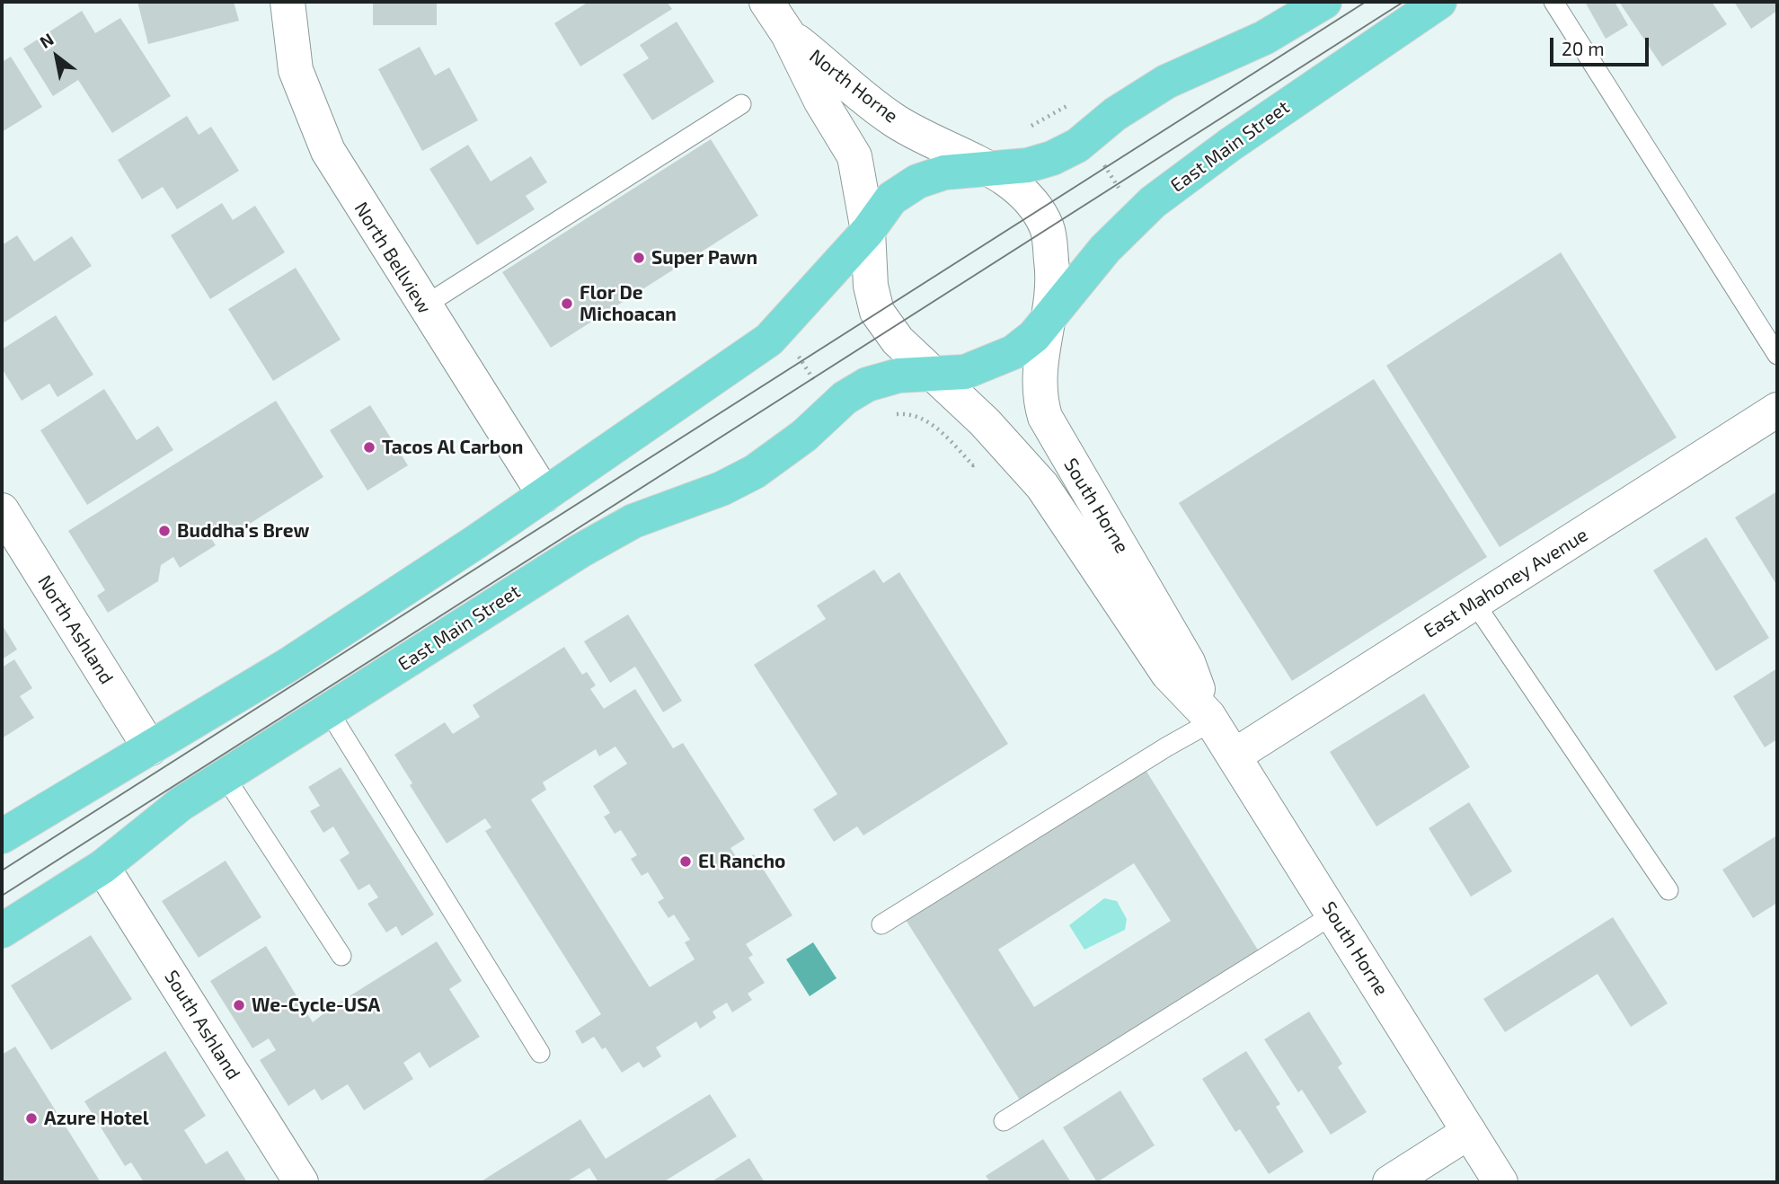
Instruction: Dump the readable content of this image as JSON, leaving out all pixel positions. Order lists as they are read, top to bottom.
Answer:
{
  "streets": {
    "main road": ["East Main Street"],
    "street": [
      "North Horne",
      "North Bellview",
      "South Horne",
      "East Mahoney Avenue",
      "North Ashland",
      "South Ashland"
    ]
  },
  "crossings": [
    ["North Horne", "East Main Street"],
    ["North Horne", "South Horne"],
    ["East Main Street", "South Horne"],
    ["East Main Street", "South Ashland"],
    ["South Horne", "East Mahoney Avenue"]
  ],
  "places": [
    "Super Pawn",
    "Flor De Michoacan",
    "Tacos Al Carbon",
    "Buddha's Brew",
    "El Rancho",
    "We-Cycle-USA",
    "Azure Hotel"
  ],
  "scale_bar": "20 m",
  "north": "top left"
}
